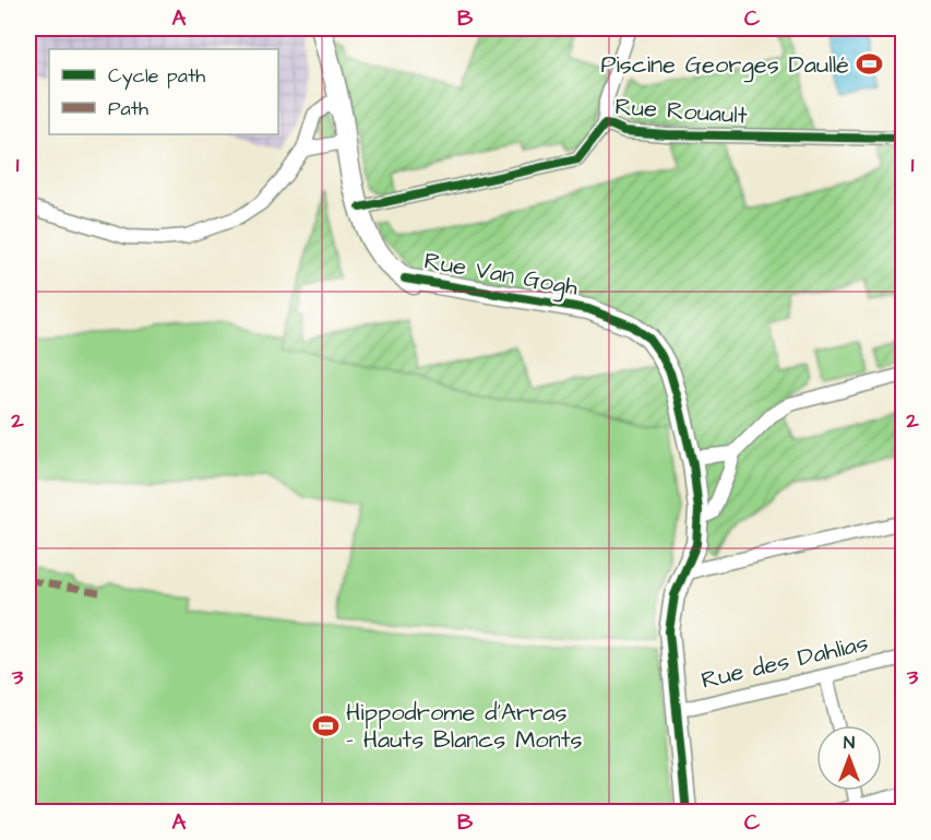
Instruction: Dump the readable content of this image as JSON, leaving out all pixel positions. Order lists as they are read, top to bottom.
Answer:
{
  "streets": {
    "street": ["Rue Rouault", "Rue Van Gogh", "Rue des Dahlias"]
  },
  "crossings": [
    ["Rue Rouault", "Rue Van Gogh"],
    ["Rue Van Gogh", "Rue des Dahlias"]
  ],
  "places": {
    "sports": ["Piscine Georges Daullé", "Hippodrome d'Arras - Hauts Blancs Monts"]
  },
  "legend": ["Cycle path", "Path"],
  "north": "top",
  "grid": {
    "columns": ["A", "B", "C"],
    "rows": ["1", "2", "3"]
  }
}
